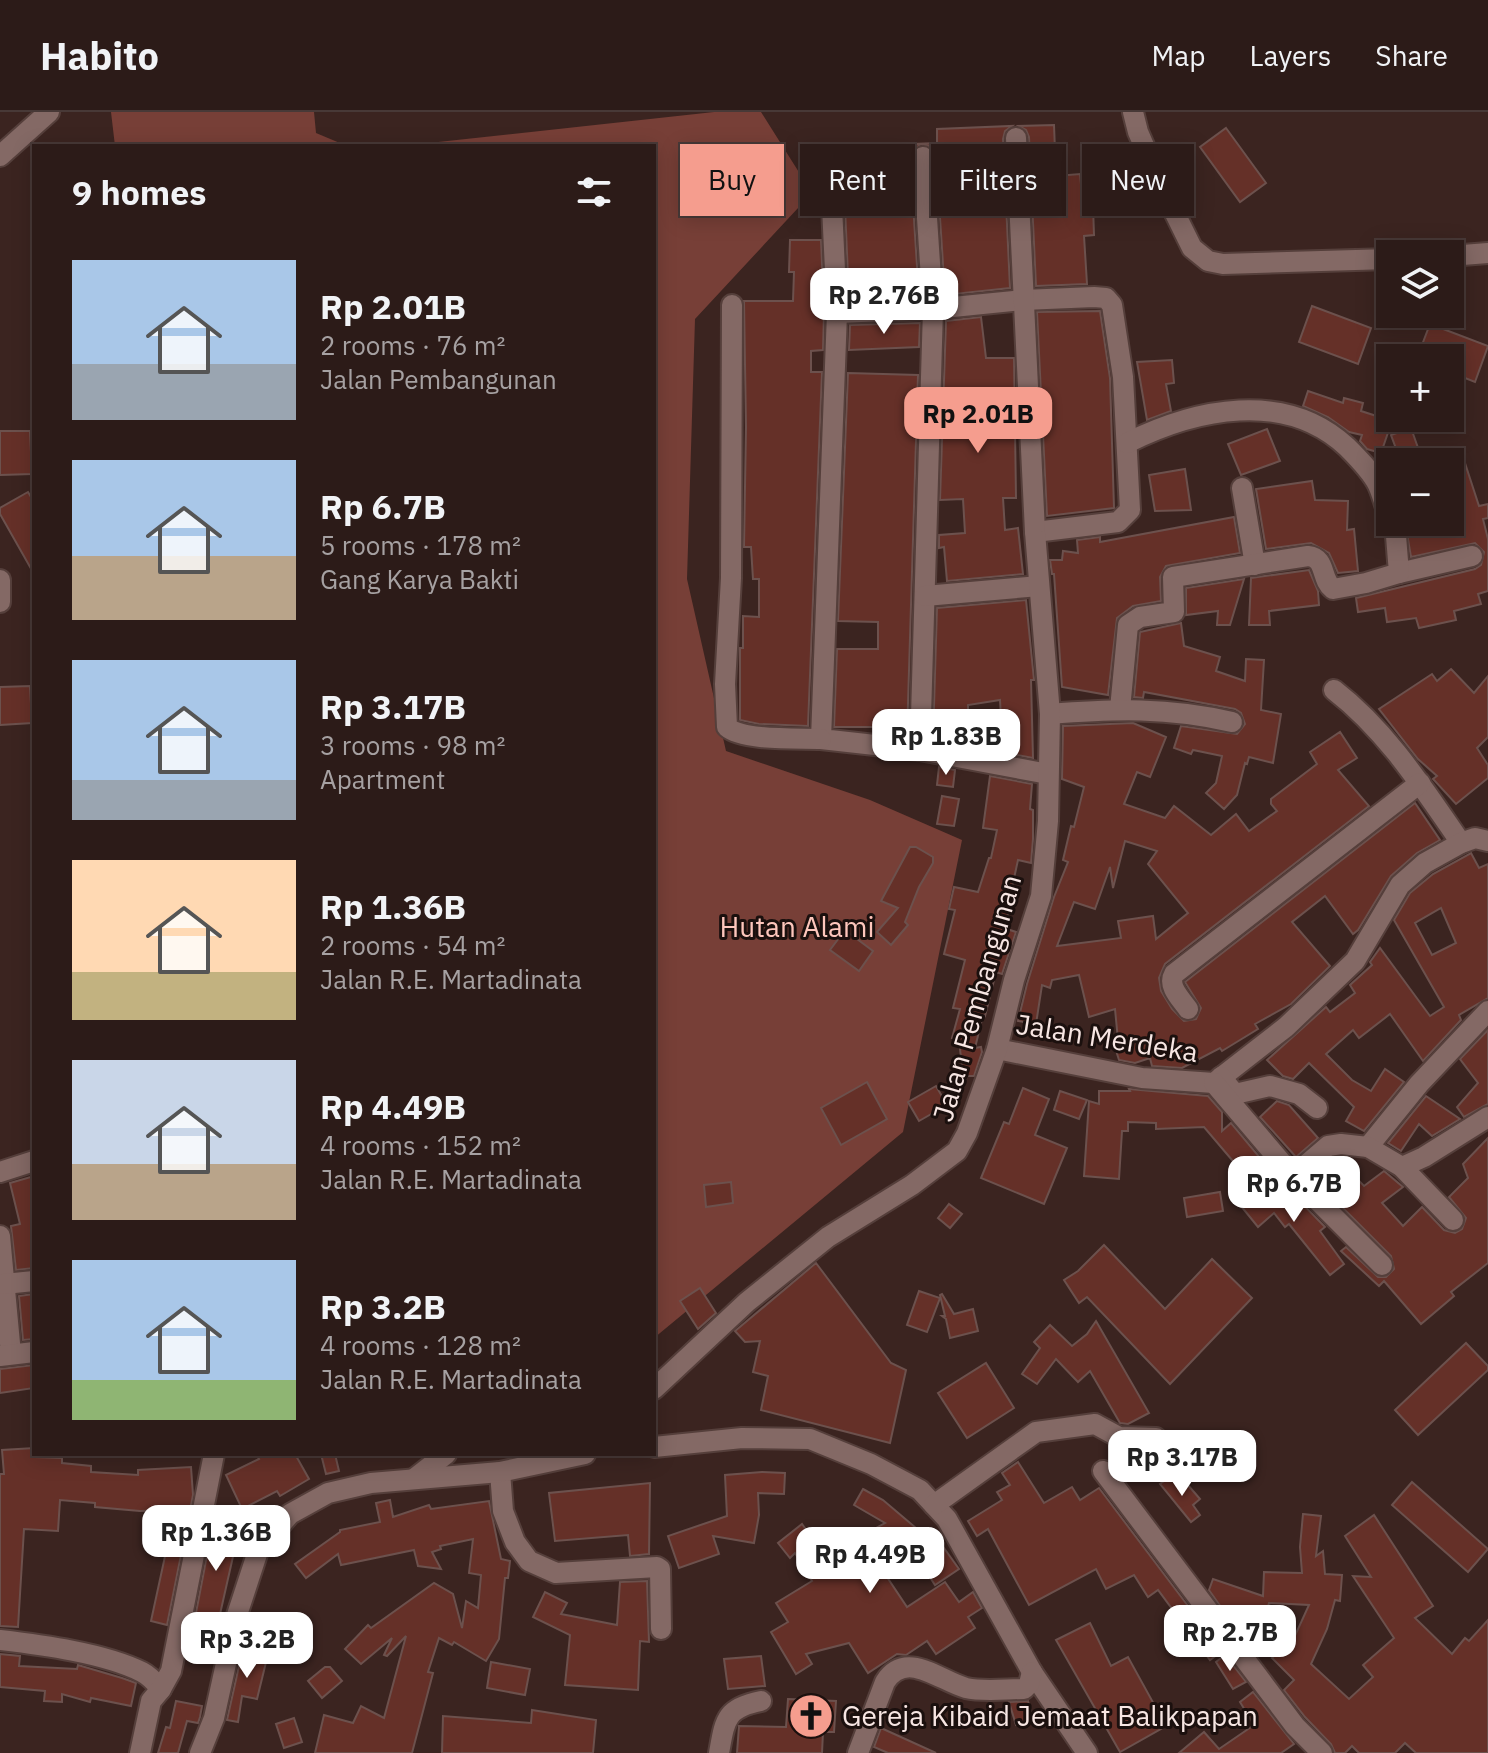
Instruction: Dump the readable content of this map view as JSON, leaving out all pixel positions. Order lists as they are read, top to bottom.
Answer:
{
  "streets": {
    "street": ["Jalan Pembangunan", "Jalan Merdeka"]
  },
  "crossings": [
    ["Jalan Pembangunan", "Jalan Merdeka"]
  ],
  "parks": ["Hutan Alami"],
  "places": {
    "church": ["Gereja Kibaid Jemaat Balikpapan"]
  },
  "page": {
    "header": "Habito",
    "nav": ["Map", "Layers", "Share"],
    "chip": [
      "Buy",
      "Rent",
      "Filters",
      "New"
    ],
    "heading": "9 homes",
    "map_buttons": ["+", "−"],
    "list": [
      {
        "name": "Rp 2.01B",
        "note": "2 rooms · 76 m² · Jalan Pembangunan"
      },
      {
        "name": "Rp 6.7B",
        "note": "5 rooms · 178 m² · Gang Karya Bakti"
      },
      {
        "name": "Rp 3.17B",
        "note": "3 rooms · 98 m² · Apartment"
      },
      {
        "name": "Rp 1.36B",
        "note": "2 rooms · 54 m² · Jalan R.E. Martadinata"
      },
      {
        "name": "Rp 4.49B",
        "note": "4 rooms · 152 m² · Jalan R.E. Martadinata"
      },
      {
        "name": "Rp 3.2B",
        "note": "4 rooms · 128 m² · Jalan R.E. Martadinata"
      }
    ],
    "price": [
      "Rp 2.76B",
      "Rp 2.01B",
      "Rp 1.83B",
      "Rp 6.7B",
      "Rp 3.17B",
      "Rp 1.36B",
      "Rp 4.49B",
      "Rp 2.7B",
      "Rp 3.2B"
    ]
  }
}
